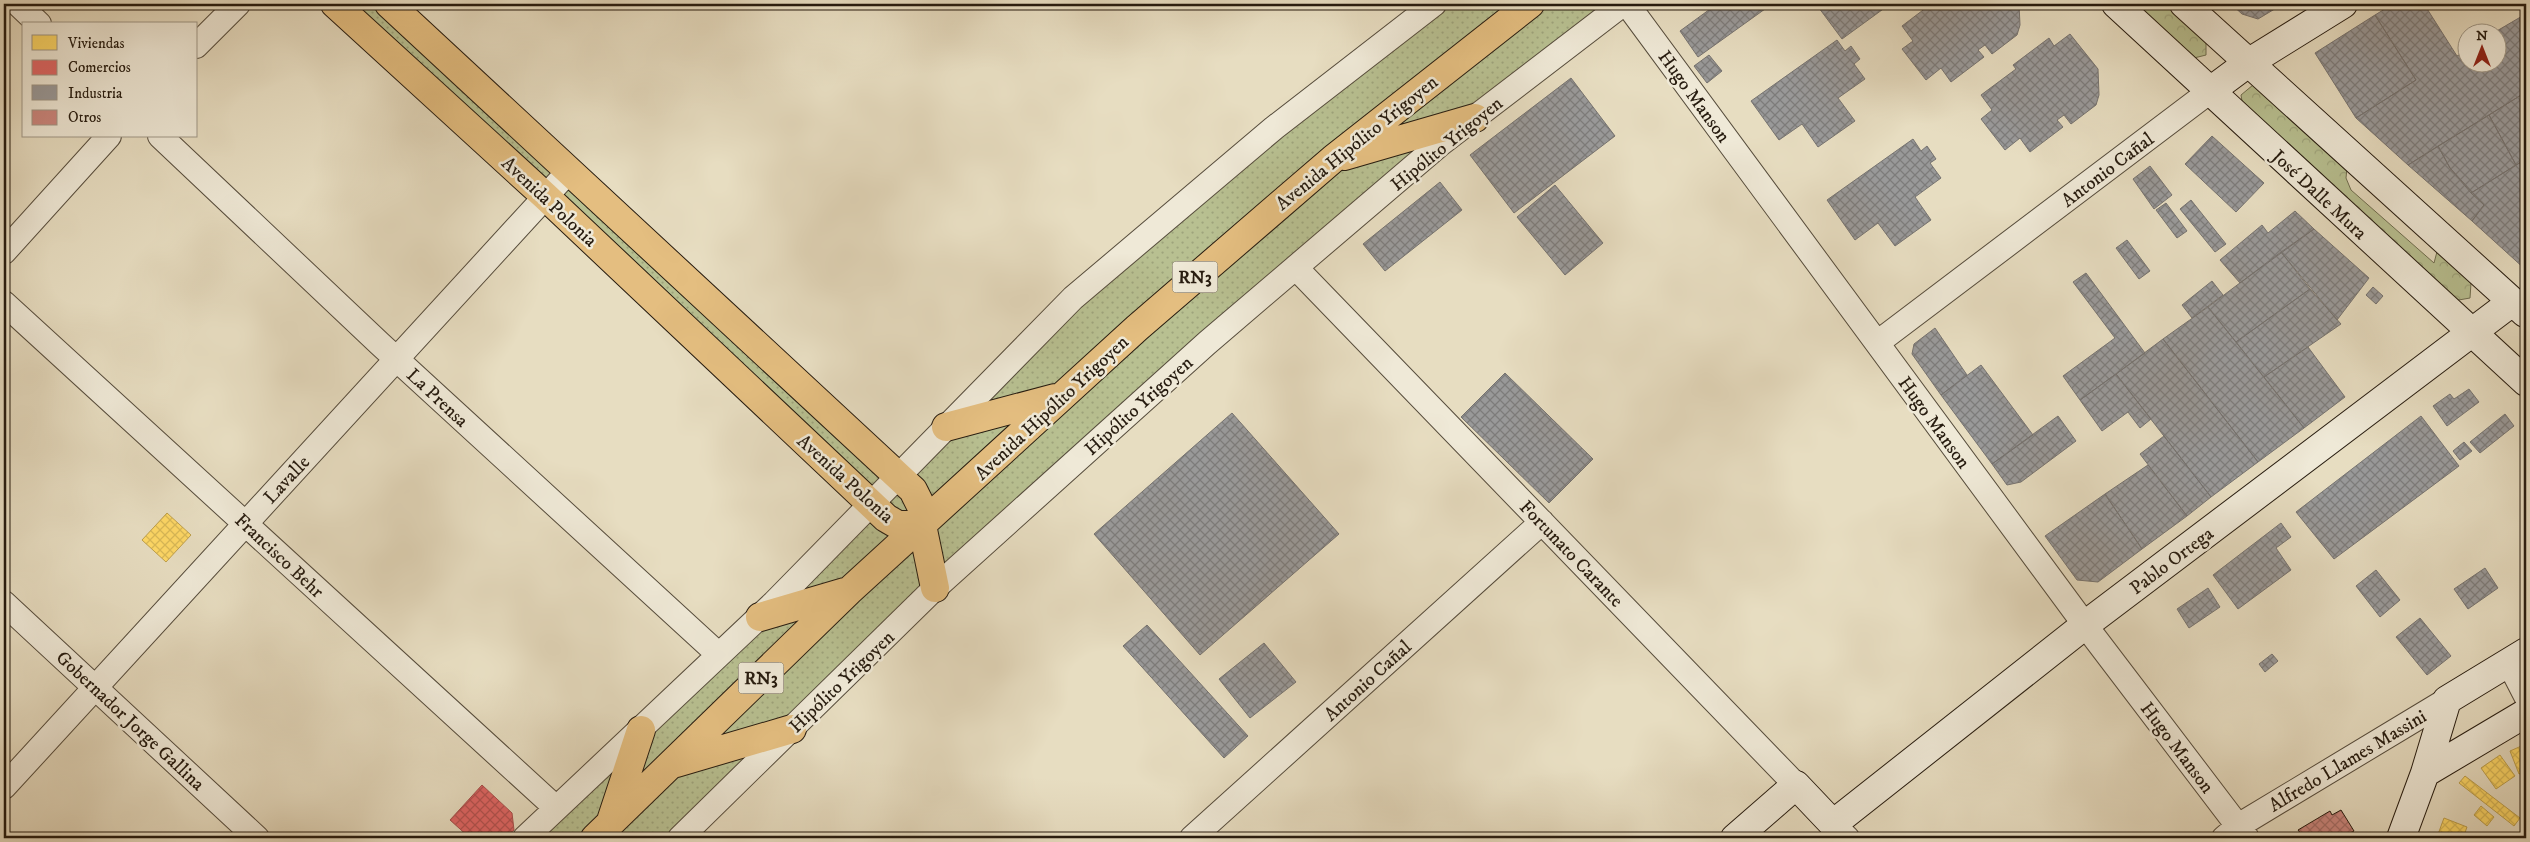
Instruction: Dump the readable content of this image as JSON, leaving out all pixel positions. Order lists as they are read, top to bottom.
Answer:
{
  "streets": {
    "main road": [
      "Avenida Hipólito Yrigoyen",
      "Antonio Cañal",
      "José Dalle Mura",
      "Avenida Polonia",
      "RN3",
      "Fortunato Carante",
      "Pablo Ortega",
      "Alfredo Llames Massini"
    ],
    "street": [
      "Hugo Manson",
      "Hipólito Yrigoyen",
      "La Prensa",
      "Lavalle",
      "Francisco Behr",
      "Gobernador Jorge Gallina"
    ]
  },
  "crossings": [
    ["Hugo Manson", "Antonio Cañal"],
    ["Hugo Manson", "Pablo Ortega"],
    ["Hugo Manson", "Alfredo Llames Massini"],
    ["Avenida Hipólito Yrigoyen", "Avenida Polonia"],
    ["Hipólito Yrigoyen", "Fortunato Carante"],
    ["Antonio Cañal", "José Dalle Mura"],
    ["Antonio Cañal", "Fortunato Carante"],
    ["José Dalle Mura", "Pablo Ortega"],
    ["Avenida Polonia", "Lavalle"],
    ["La Prensa", "Lavalle"],
    ["Lavalle", "Francisco Behr"],
    ["Lavalle", "Gobernador Jorge Gallina"],
    ["Fortunato Carante", "Pablo Ortega"]
  ],
  "legend": [
    "Viviendas",
    "Comercios",
    "Industria",
    "Otros"
  ],
  "north": "top"
}
